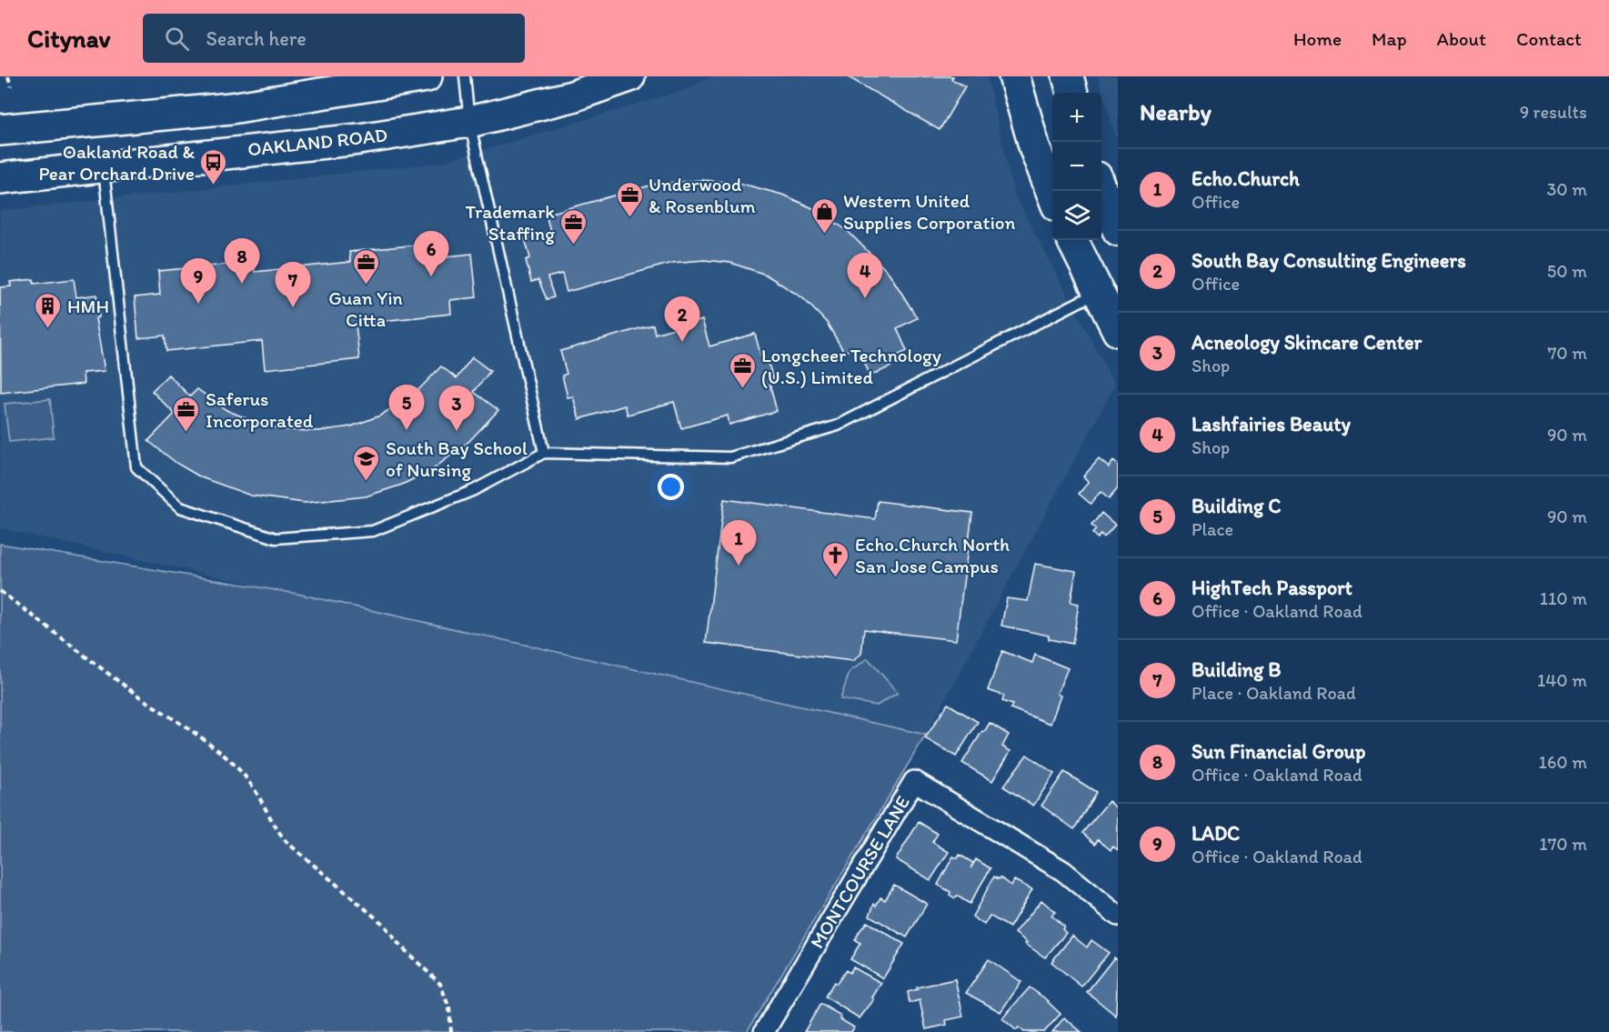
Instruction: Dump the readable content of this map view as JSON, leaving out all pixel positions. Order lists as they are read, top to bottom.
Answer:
{
  "streets": {
    "main road": ["OAKLAND ROAD"],
    "street": ["MONTCOURSE LANE"]
  },
  "places": {
    "bus stop": ["Oakland Road & Pear Orchard Drive"],
    "office": [
      "Underwood & Rosenblum",
      "Trademark Staffing",
      "Guan Yin Citta",
      "Longcheer Technology (U.S.) Limited",
      "Saferus Incorporated"
    ],
    "shop": ["Western United Supplies Corporation"],
    "building": ["HMH"],
    "school or university": ["South Bay School of Nursing"],
    "church": ["Echo.Church North San Jose Campus"]
  },
  "page": {
    "header": "Citynav",
    "search": "Search here",
    "nav": [
      "Home",
      "Map",
      "About",
      "Contact"
    ],
    "heading": ["Nearby", "9 results"],
    "map_buttons": ["+", "−"],
    "list": [
      {
        "mark": "1",
        "name": "Echo.Church",
        "note": "Office",
        "value": "30 m"
      },
      {
        "mark": "2",
        "name": "South Bay Consulting Engineers",
        "note": "Office",
        "value": "50 m"
      },
      {
        "mark": "3",
        "name": "Acneology Skincare Center",
        "note": "Shop",
        "value": "70 m"
      },
      {
        "mark": "4",
        "name": "Lashfairies Beauty",
        "note": "Shop",
        "value": "90 m"
      },
      {
        "mark": "5",
        "name": "Building C",
        "note": "Place",
        "value": "90 m"
      },
      {
        "mark": "6",
        "name": "HighTech Passport",
        "note": "Office · Oakland Road",
        "value": "110 m"
      },
      {
        "mark": "7",
        "name": "Building B",
        "note": "Place · Oakland Road",
        "value": "140 m"
      },
      {
        "mark": "8",
        "name": "Sun Financial Group",
        "note": "Office · Oakland Road",
        "value": "160 m"
      },
      {
        "mark": "9",
        "name": "LADC",
        "note": "Office · Oakland Road",
        "value": "170 m"
      }
    ],
    "pins": [
      "6",
      "8",
      "4",
      "9",
      "7",
      "2",
      "5",
      "3",
      "1"
    ]
  }
}
